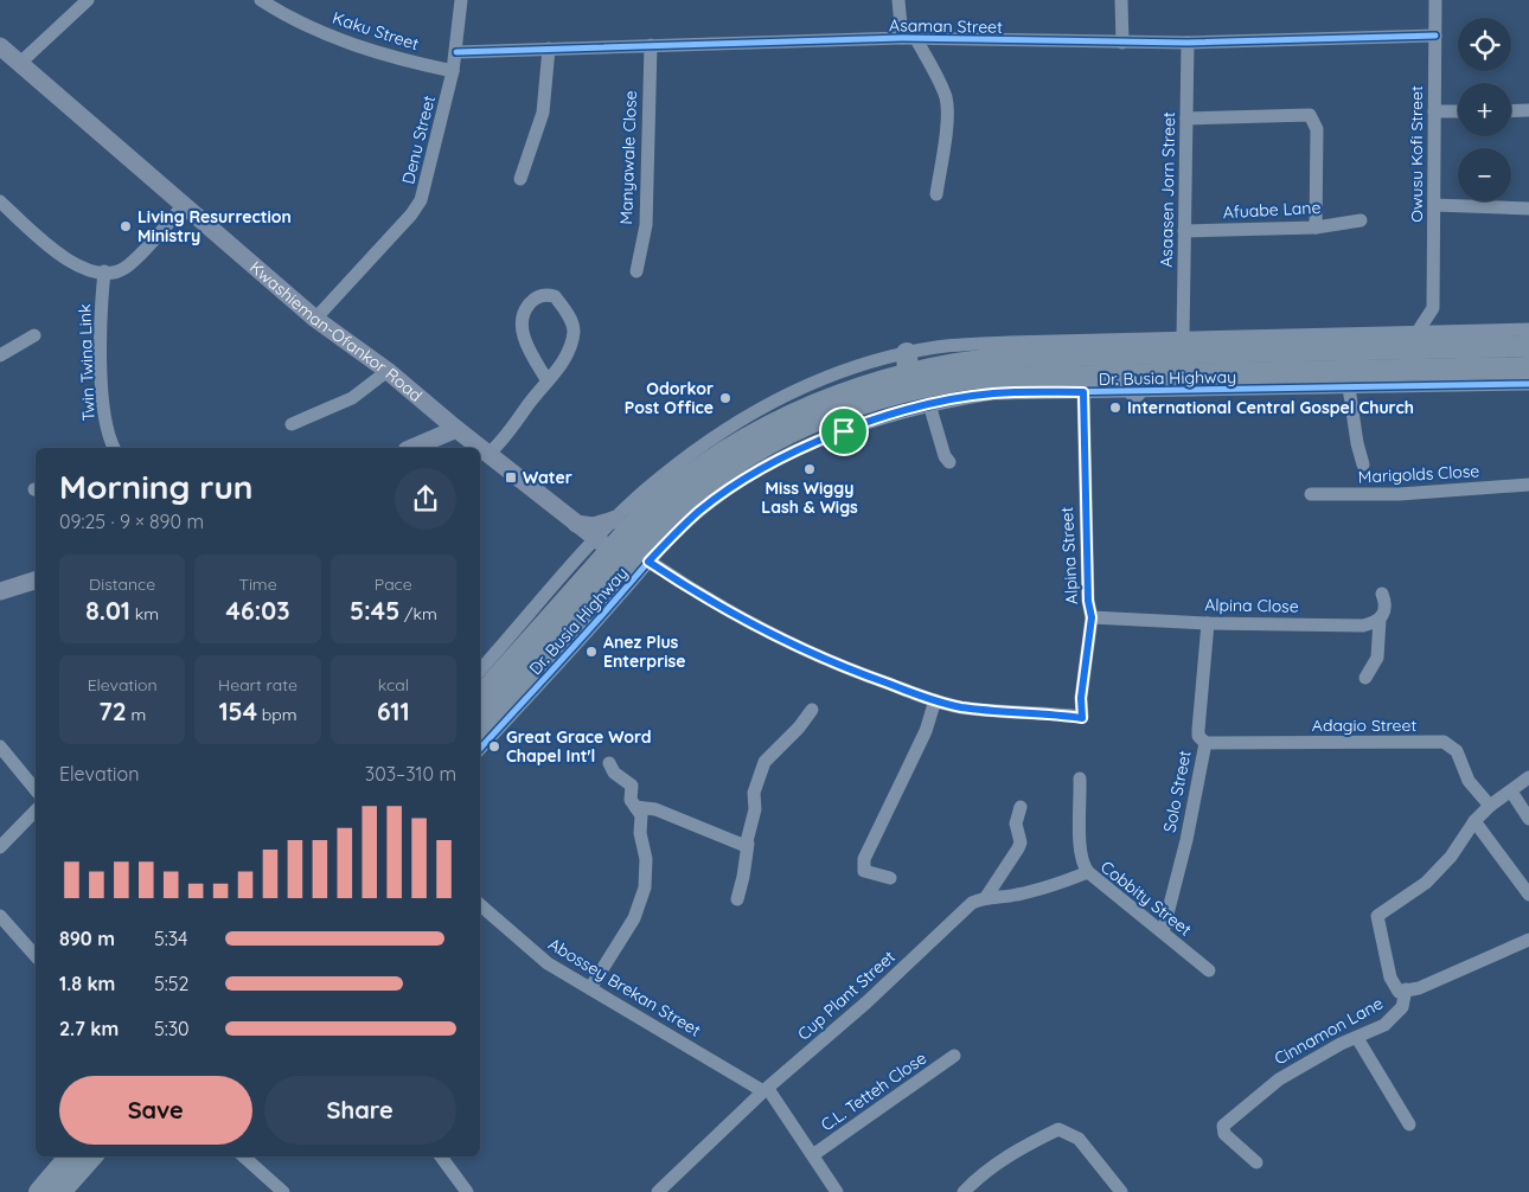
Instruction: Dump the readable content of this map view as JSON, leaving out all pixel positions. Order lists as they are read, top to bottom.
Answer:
{
  "streets": {
    "highway": ["Dr. Busia Highway"],
    "main road": ["Kwashieman-Ofankor Road"],
    "street": [
      "Asaman Street",
      "Kaku Street",
      "Denu Street",
      "Owusu Kofi Street",
      "Manyawale Close",
      "Asaasen Jorn Street",
      "Afuabe Lane",
      "Twin Twina Link",
      "Marigolds Close",
      "Alpina Street",
      "Alpina Close",
      "Adagio Street",
      "Solo Street",
      "Cobbity Street",
      "Abossey Brekan Street",
      "Cup Plant Street",
      "Cinnamon Lane",
      "C.L. Tetteh Close"
    ]
  },
  "crossings": [
    ["Asaman Street", "Denu Street"],
    ["Asaman Street", "Owusu Kofi Street"],
    ["Asaman Street", "Manyawale Close"],
    ["Asaman Street", "Asaasen Jorn Street"],
    ["Kaku Street", "Denu Street"],
    ["Denu Street", "Kwashieman-Ofankor Road"],
    ["Asaasen Jorn Street", "Afuabe Lane"],
    ["Asaasen Jorn Street", "Dr. Busia Highway"],
    ["Kwashieman-Ofankor Road", "Dr. Busia Highway"],
    ["Dr. Busia Highway", "Alpina Street"],
    ["Alpina Street", "Alpina Close"],
    ["Alpina Close", "Solo Street"],
    ["Adagio Street", "Solo Street"],
    ["Solo Street", "Cobbity Street"],
    ["Cobbity Street", "Cup Plant Street"],
    ["Abossey Brekan Street", "Cup Plant Street"]
  ],
  "places": {
    "other": [
      "Living Resurrection Ministry",
      "Odorkor Post Office",
      "International Central Gospel Church",
      "Miss Wiggy Lash & Wigs",
      "Anez Plus Enterprise",
      "Great Grace Word Chapel Int'l"
    ],
    "transit": ["Water"]
  },
  "page": {
    "map_buttons": ["+", "−"],
    "heading": ["Morning run", "09:25 · 9 × 890 m"],
    "stats": [
      ["Distance", "8.01 km"],
      ["Time", "46:03"],
      ["Pace", "5:45 /km"],
      ["Elevation", "72 m"],
      ["Heart rate", "154 bpm"],
      ["kcal", "611"]
    ],
    "chart": ["Elevation", "303–310 m"],
    "list": [
      {
        "name": "890 m",
        "note": "5:34"
      },
      {
        "name": "1.8 km",
        "note": "5:52"
      },
      {
        "name": "2.7 km",
        "note": "5:30"
      }
    ],
    "buttons": ["Save", "Share"]
  }
}
